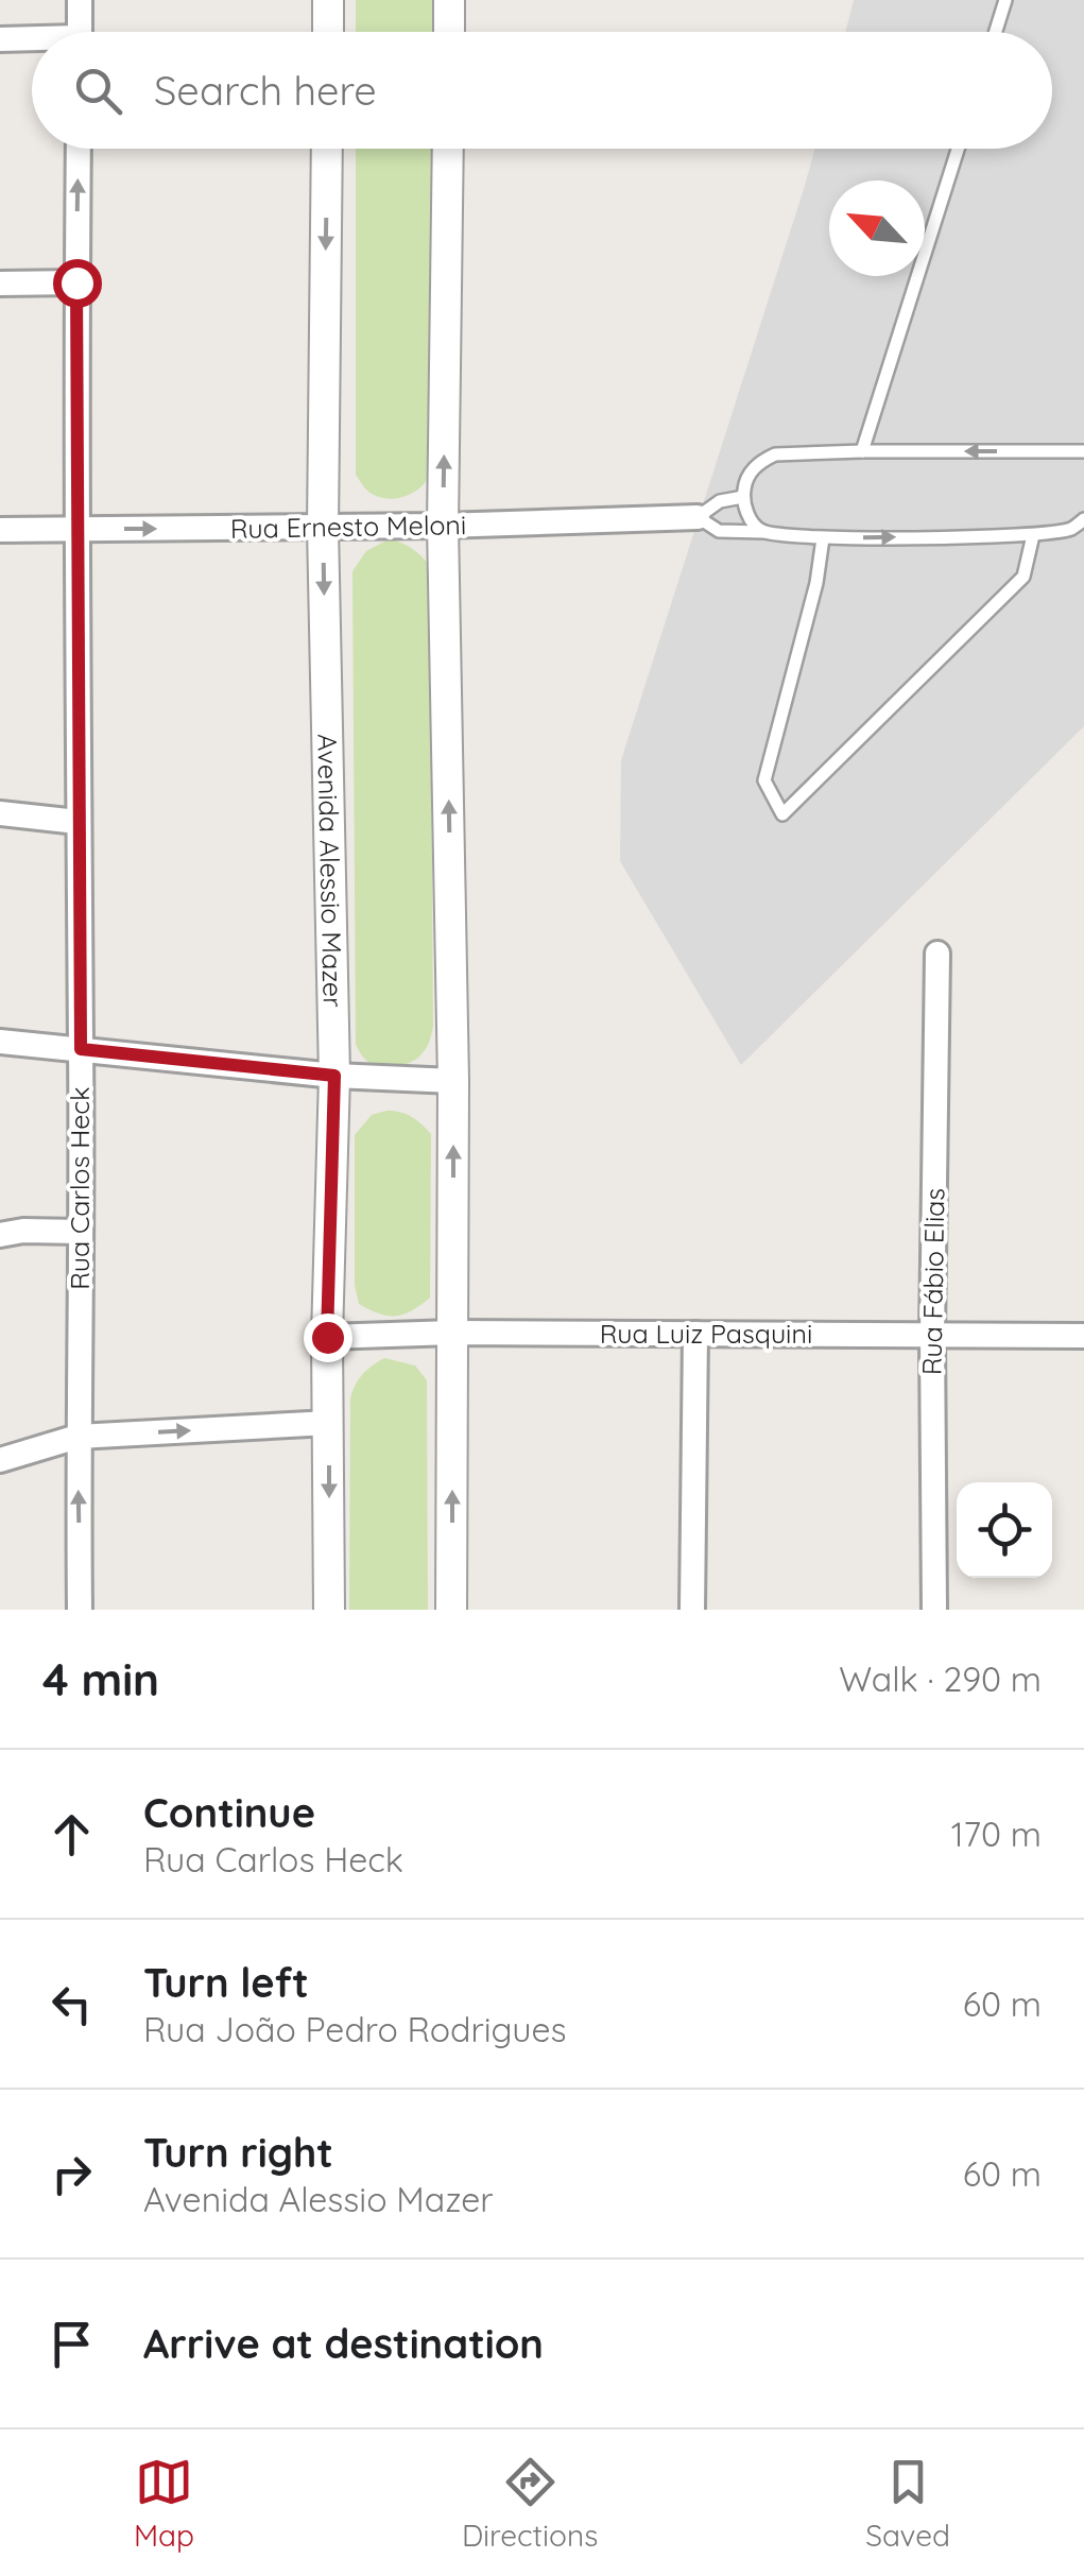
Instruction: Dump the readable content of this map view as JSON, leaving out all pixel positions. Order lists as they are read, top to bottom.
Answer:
{
  "streets": {
    "street": [
      "Rua Ernesto Meloni",
      "Avenida Alessio Mazer",
      "Rua Carlos Heck",
      "Rua Fábio Elias",
      "Rua Luiz Pasquini"
    ]
  },
  "crossings": [
    ["Rua Ernesto Meloni", "Avenida Alessio Mazer"],
    ["Rua Ernesto Meloni", "Rua Carlos Heck"],
    ["Avenida Alessio Mazer", "Rua Luiz Pasquini"],
    ["Rua Fábio Elias", "Rua Luiz Pasquini"]
  ],
  "one_way": ["Rua Ernesto Meloni"],
  "north": "top left",
  "page": {
    "search": "Search here",
    "heading": ["4 min", "Walk · 290 m"],
    "list": [
      ["Continue", "Rua Carlos Heck", "170 m"],
      ["Turn left", "Rua João Pedro Rodrigues", "60 m"],
      ["Turn right", "Avenida Alessio Mazer", "60 m"],
      "Arrive at destination"
    ],
    "nav": ["Map", "Directions", "Saved"]
  }
}
